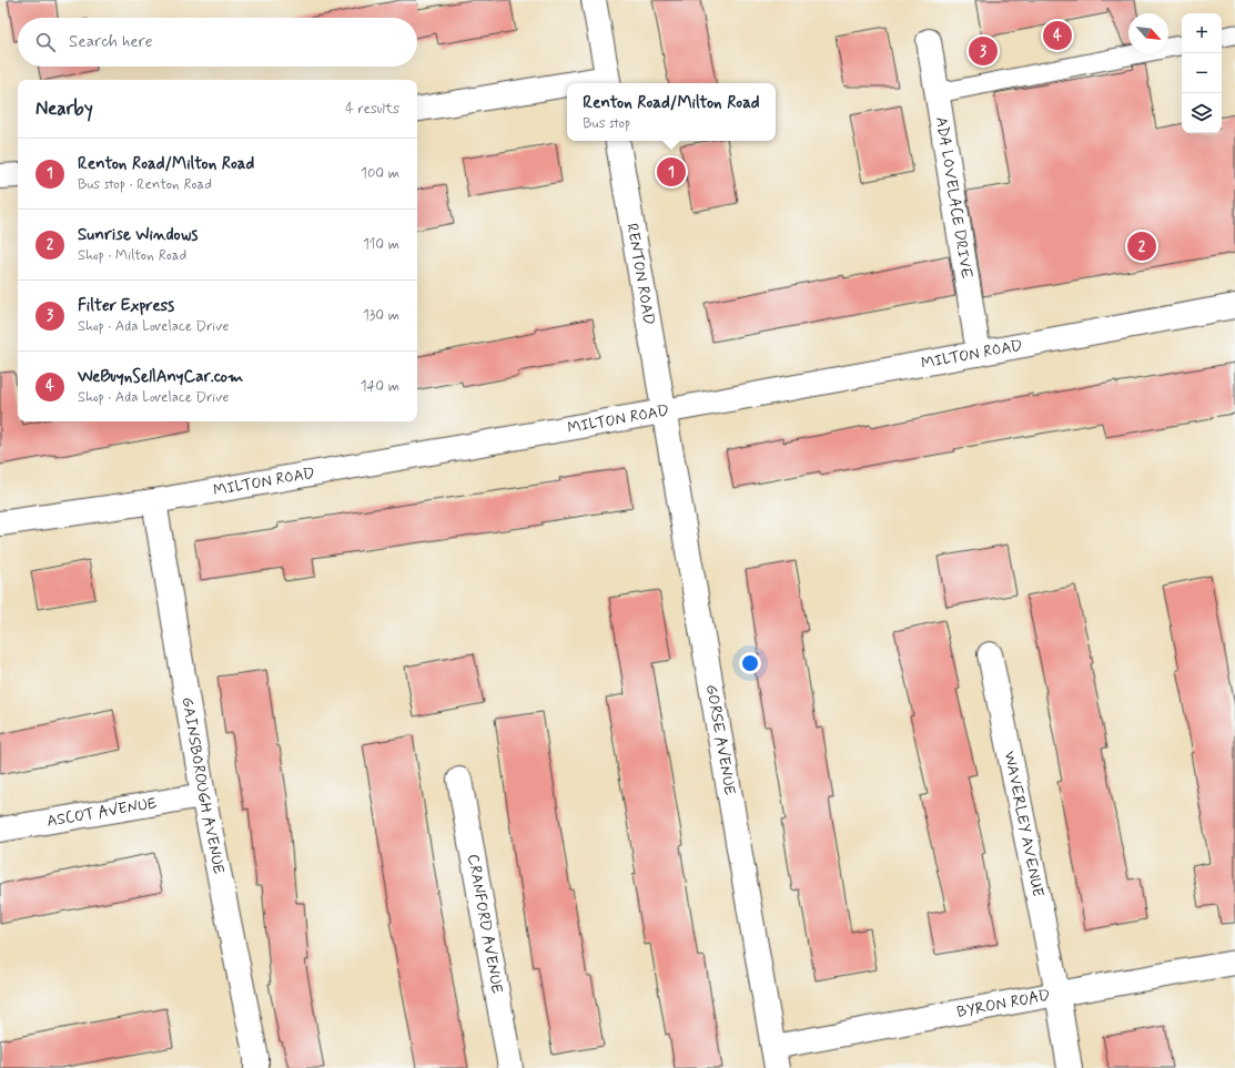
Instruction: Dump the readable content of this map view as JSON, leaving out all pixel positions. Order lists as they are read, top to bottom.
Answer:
{
  "streets": {
    "street": [
      "ADA LOVELACE DRIVE",
      "RENTON ROAD",
      "MILTON ROAD",
      "GORSE AVENUE",
      "GAINSBOROUGH AVENUE",
      "ASCOT AVENUE",
      "WAVERLEY AVENUE",
      "CRANFORD AVENUE",
      "BYRON ROAD"
    ]
  },
  "crossings": [
    ["ADA LOVELACE DRIVE", "MILTON ROAD"],
    ["RENTON ROAD", "MILTON ROAD"],
    ["RENTON ROAD", "GORSE AVENUE"],
    ["MILTON ROAD", "GORSE AVENUE"],
    ["MILTON ROAD", "GAINSBOROUGH AVENUE"],
    ["GORSE AVENUE", "BYRON ROAD"],
    ["GAINSBOROUGH AVENUE", "ASCOT AVENUE"],
    ["WAVERLEY AVENUE", "BYRON ROAD"]
  ],
  "north": "bottom right",
  "page": {
    "map_buttons": ["+", "−"],
    "search": "Search here",
    "pins": [
      "4",
      "3",
      "1",
      "2"
    ],
    "heading": ["Nearby", "4 results"],
    "popup": ["Renton Road/Milton Road", "Bus stop"],
    "list": [
      {
        "mark": "1",
        "name": "Renton Road/Milton Road",
        "note": "Bus stop · Renton Road",
        "value": "100 m"
      },
      {
        "mark": "2",
        "name": "Sunrise Windows",
        "note": "Shop · Milton Road",
        "value": "110 m"
      },
      {
        "mark": "3",
        "name": "Filter Express",
        "note": "Shop · Ada Lovelace Drive",
        "value": "130 m"
      },
      {
        "mark": "4",
        "name": "WeBuynSellAnyCar.com",
        "note": "Shop · Ada Lovelace Drive",
        "value": "140 m"
      }
    ]
  }
}
